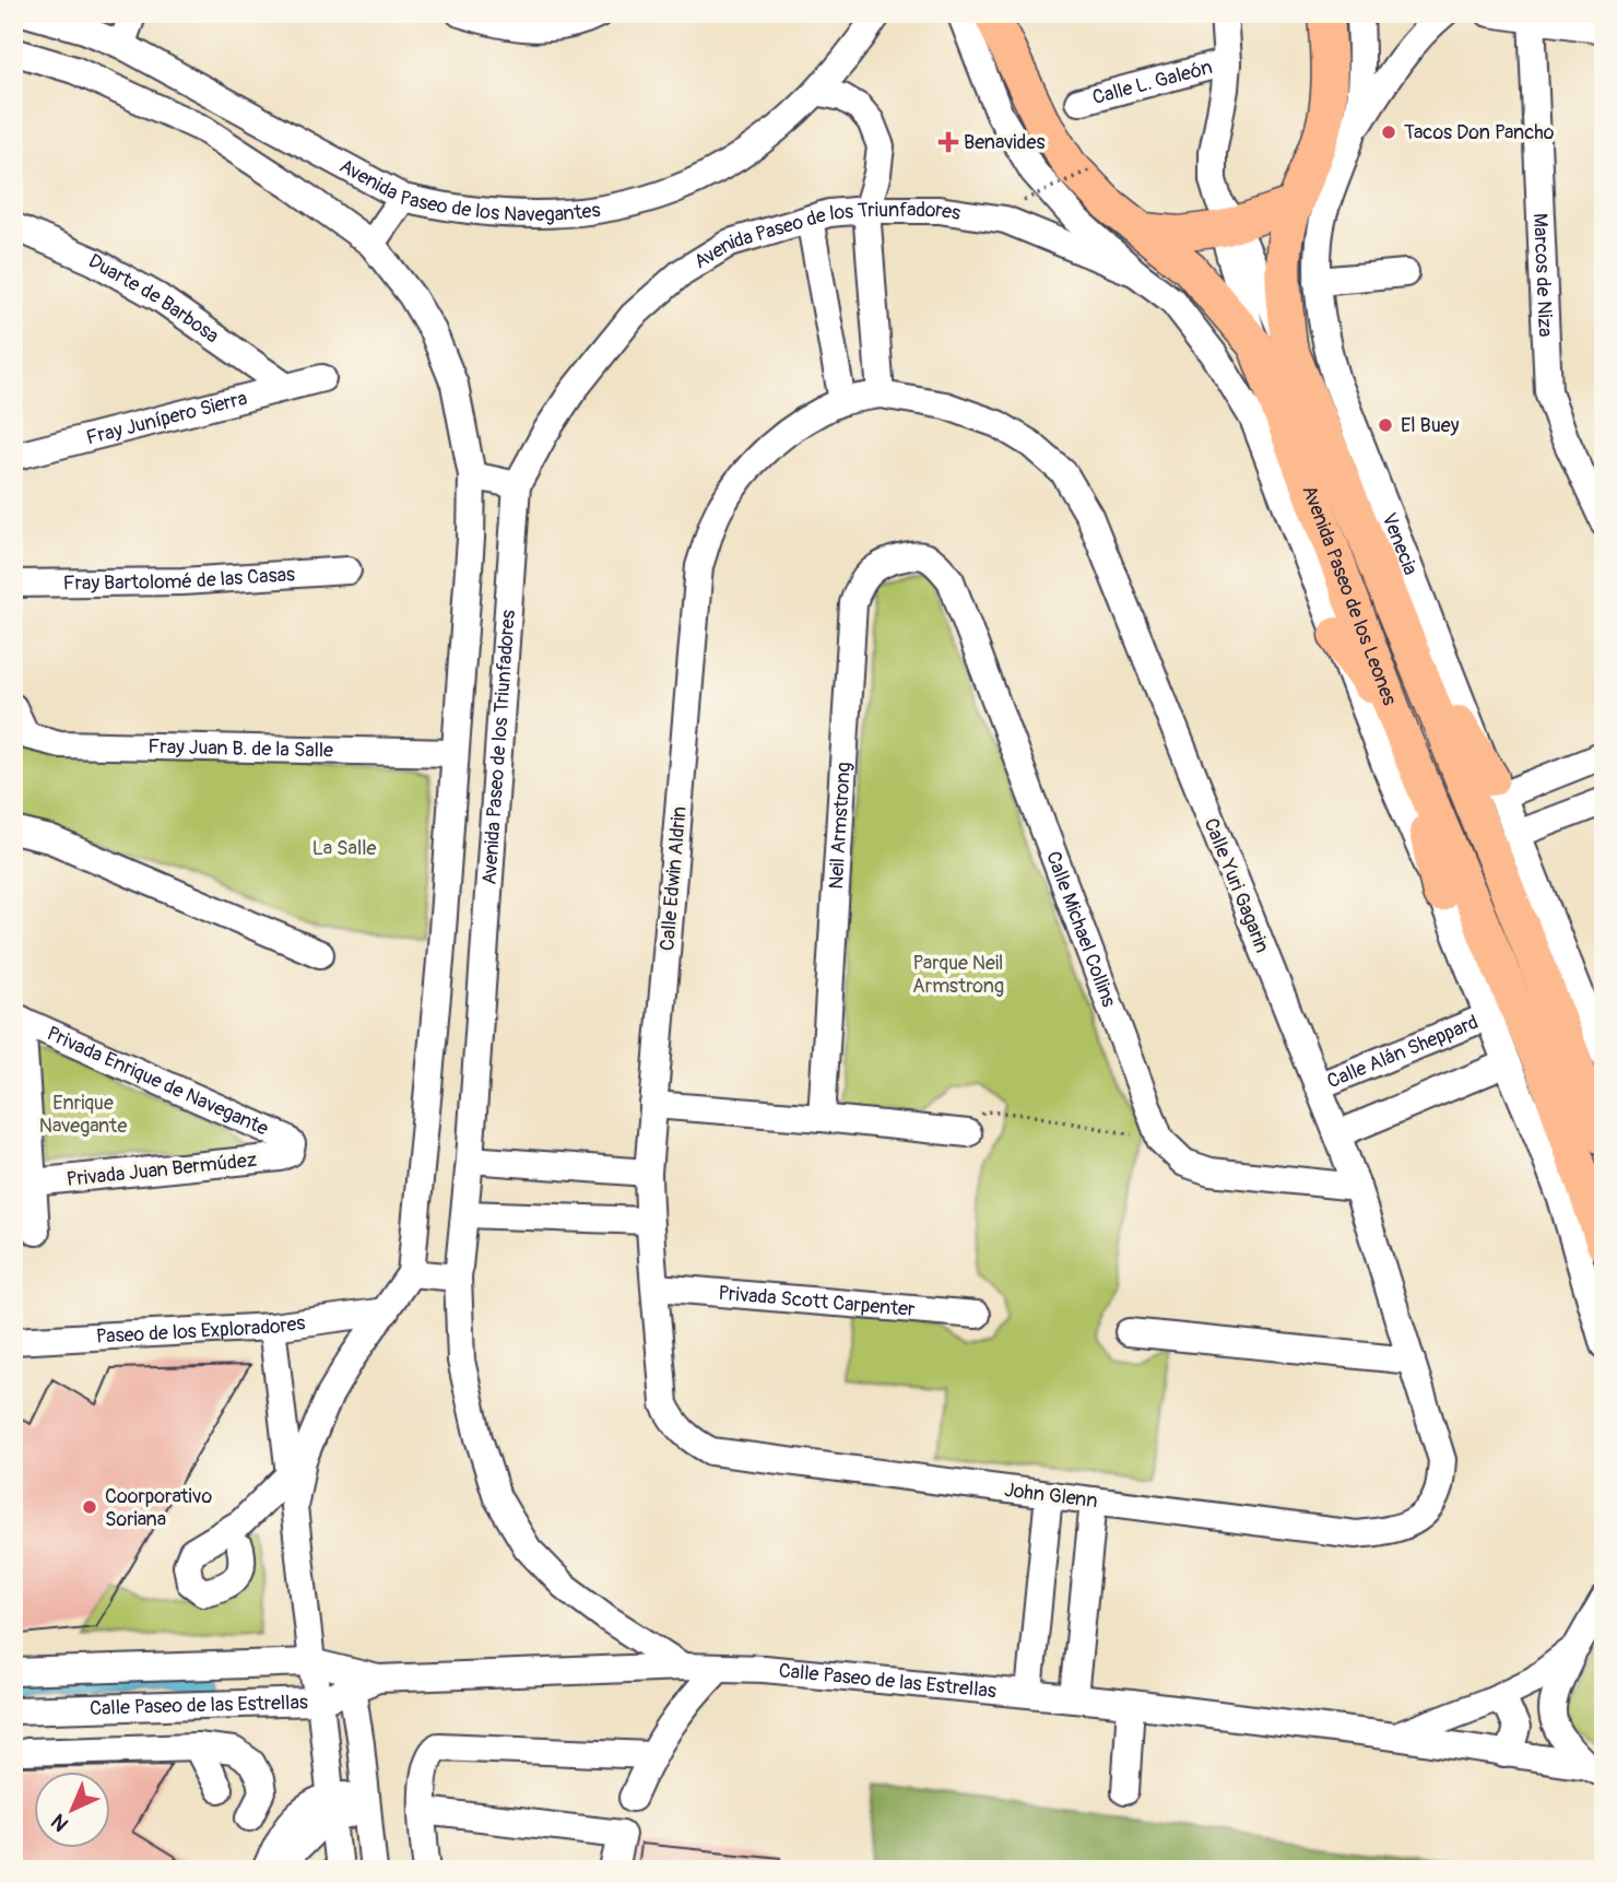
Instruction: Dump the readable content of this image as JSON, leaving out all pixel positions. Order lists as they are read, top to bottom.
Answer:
{
  "streets": {
    "main road": ["Avenida Paseo de los Leones"],
    "street": [
      "Calle L. Galeón",
      "Avenida Paseo de los Navegantes",
      "Avenida Paseo de los Triunfadores",
      "Marcos de Niza",
      "Duarte de Barbosa",
      "Fray Junípero Sierra",
      "Venecia",
      "Fray Bartolomé de las Casas",
      "Fray Juan B. de la Salle",
      "Neil Armstrong",
      "Calle Edwin Aldrin",
      "Calle Yuri Gagarin",
      "Calle Michael Collins",
      "Calle Alán Sheppard",
      "Privada Enrique de Navegante",
      "Privada Juan Bermúdez",
      "Privada Scott Carpenter",
      "Paseo de los Exploradores",
      "John Glenn",
      "Calle Paseo de las Estrellas"
    ]
  },
  "crossings": [
    ["Avenida Paseo de los Triunfadores", "Calle Paseo de las Estrellas"],
    ["Duarte de Barbosa", "Fray Junípero Sierra"],
    ["Neil Armstrong", "Calle Michael Collins"],
    ["Calle Edwin Aldrin", "Calle Yuri Gagarin"],
    ["Calle Edwin Aldrin", "Privada Scott Carpenter"],
    ["Calle Edwin Aldrin", "John Glenn"],
    ["Calle Yuri Gagarin", "Calle Michael Collins"],
    ["Calle Yuri Gagarin", "Calle Alán Sheppard"],
    ["Calle Yuri Gagarin", "John Glenn"],
    ["Privada Enrique de Navegante", "Privada Juan Bermúdez"]
  ],
  "parks": ["La Salle", "Parque Neil Armstrong", "Enrique Navegante"],
  "places": {
    "other": ["Tacos Don Pancho", "El Buey", "Coorporativo Soriana"],
    "health": ["Benavides"]
  },
  "north": "bottom left"
}
